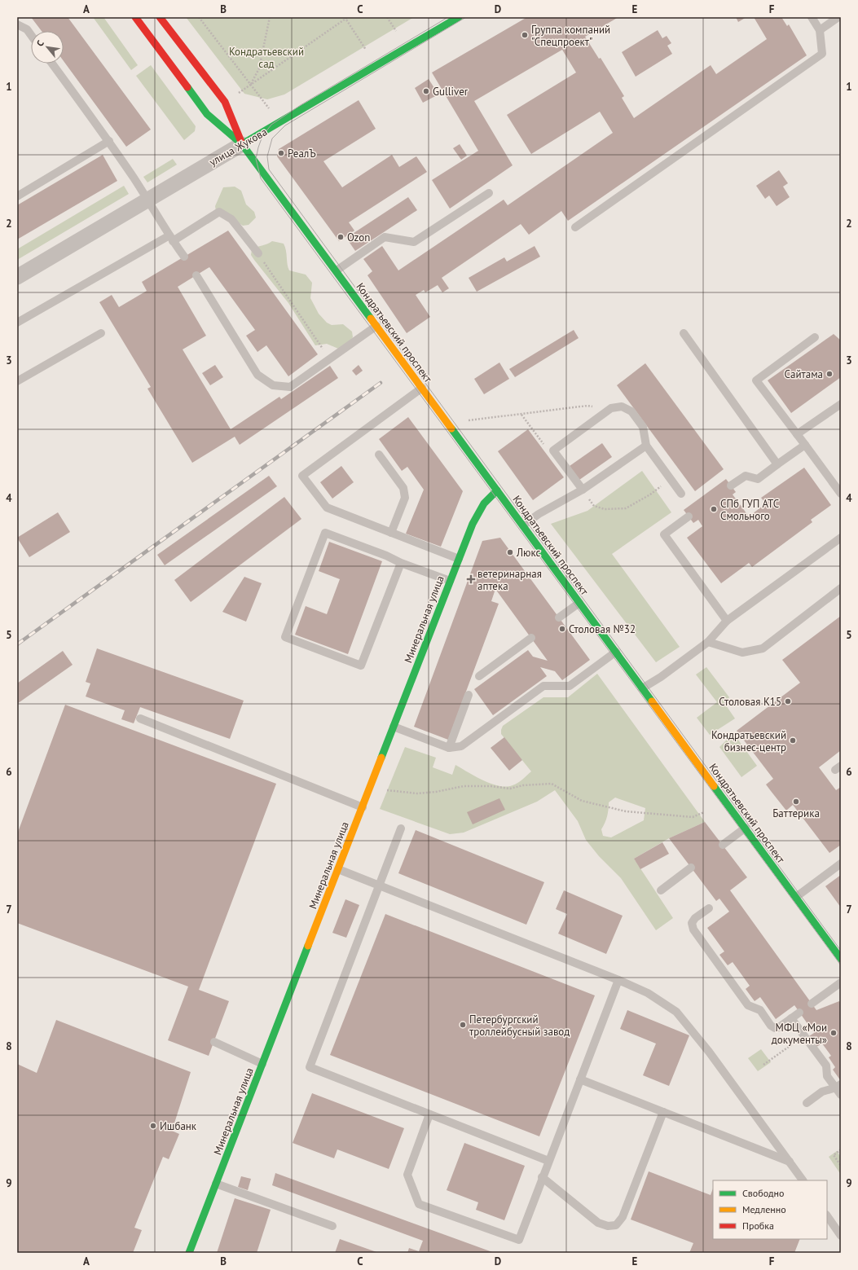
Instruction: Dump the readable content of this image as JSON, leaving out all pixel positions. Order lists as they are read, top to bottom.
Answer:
{
  "streets": {
    "main road": ["улица Жукова", "Кондратьевский проспект", "Минеральная улица"]
  },
  "crossings": [
    ["улица Жукова", "Кондратьевский проспект"],
    ["Кондратьевский проспект", "Минеральная улица"]
  ],
  "parks": ["Кондратьевский сад"],
  "places": {
    "other": [
      "Группа компаний \"Спецпроект\"",
      "Gulliver",
      "РеалЪ",
      "Ozon",
      "Сайтама",
      "СПб ГУП АТС Смольного",
      "Люкс",
      "Столовая №32",
      "Столовая К15",
      "Кондратьевский бизнес-центр",
      "Баттерика",
      "Петербургский троллейбусный завод",
      "МФЦ «Мои документы»",
      "Ишбанк"
    ],
    "health": ["ветеринарная аптека"]
  },
  "legend": ["Свободно", "Медленно", "Пробка"],
  "north": "top left",
  "grid": {
    "columns": [
      "A",
      "B",
      "C",
      "D",
      "E",
      "F"
    ],
    "rows": [
      "1",
      "2",
      "3",
      "4",
      "5",
      "6",
      "7",
      "8",
      "9"
    ]
  }
}
